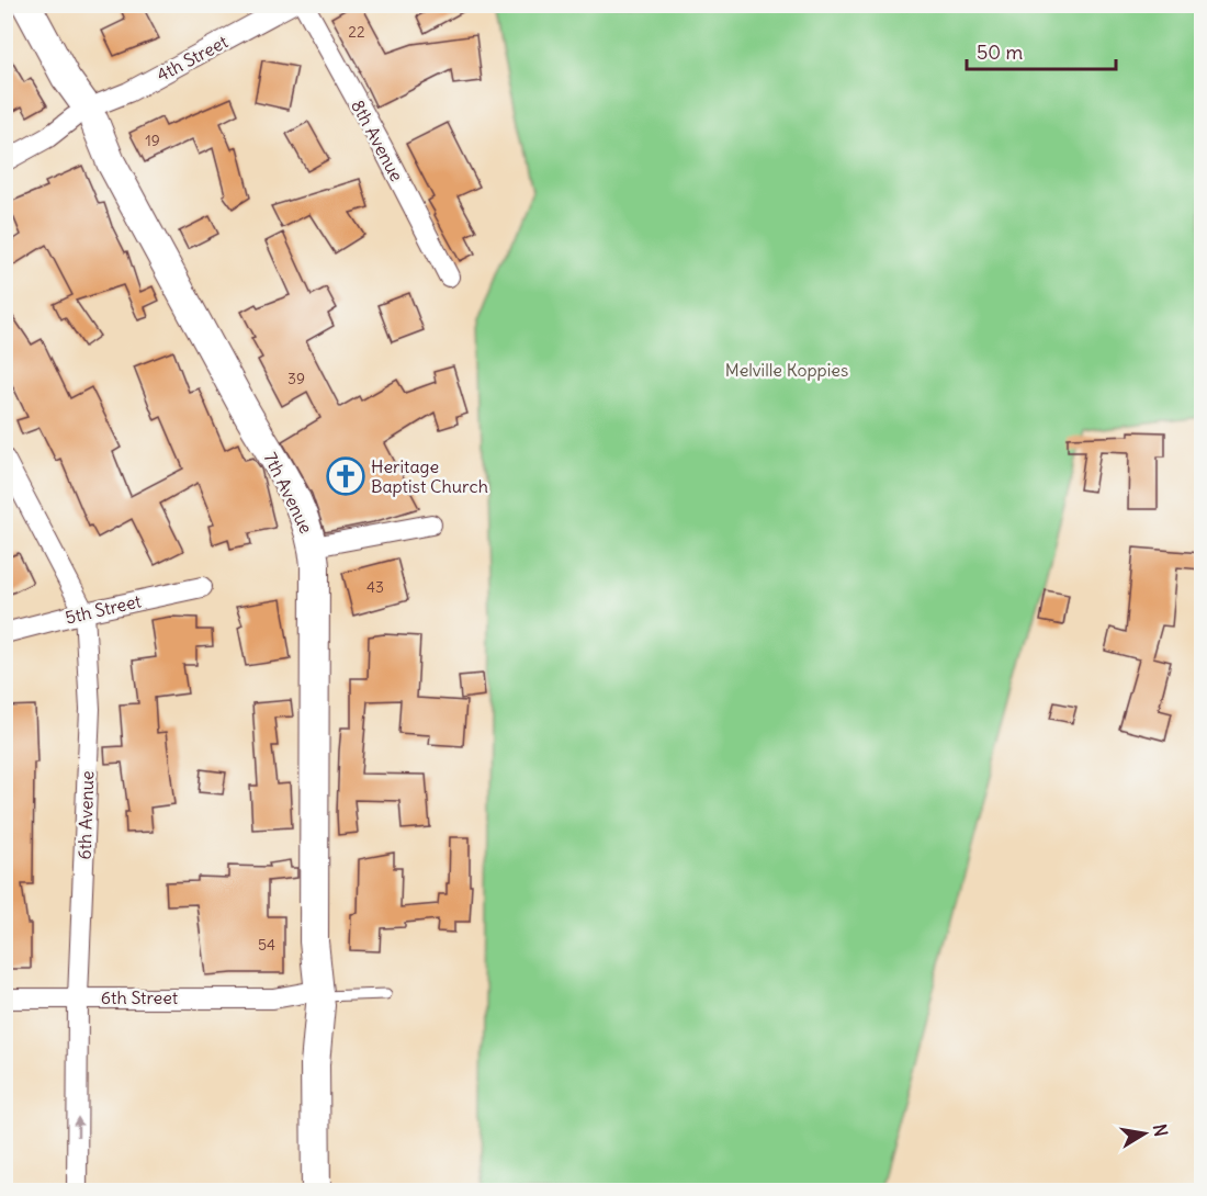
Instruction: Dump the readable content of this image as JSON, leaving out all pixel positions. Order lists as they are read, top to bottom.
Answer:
{
  "streets": {
    "street": [
      "4th Street",
      "8th Avenue",
      "7th Avenue",
      "5th Street",
      "6th Avenue",
      "6th Street"
    ]
  },
  "crossings": [
    ["4th Street", "7th Avenue"],
    ["7th Avenue", "6th Street"],
    ["5th Street", "6th Avenue"],
    ["6th Avenue", "6th Street"]
  ],
  "parks": ["Melville Koppies"],
  "places": {
    "church": ["Heritage Baptist Church"]
  },
  "house_numbers": [
    "22",
    "19",
    "39",
    "43",
    "54"
  ],
  "scale_bar": "50 m",
  "north": "right"
}
